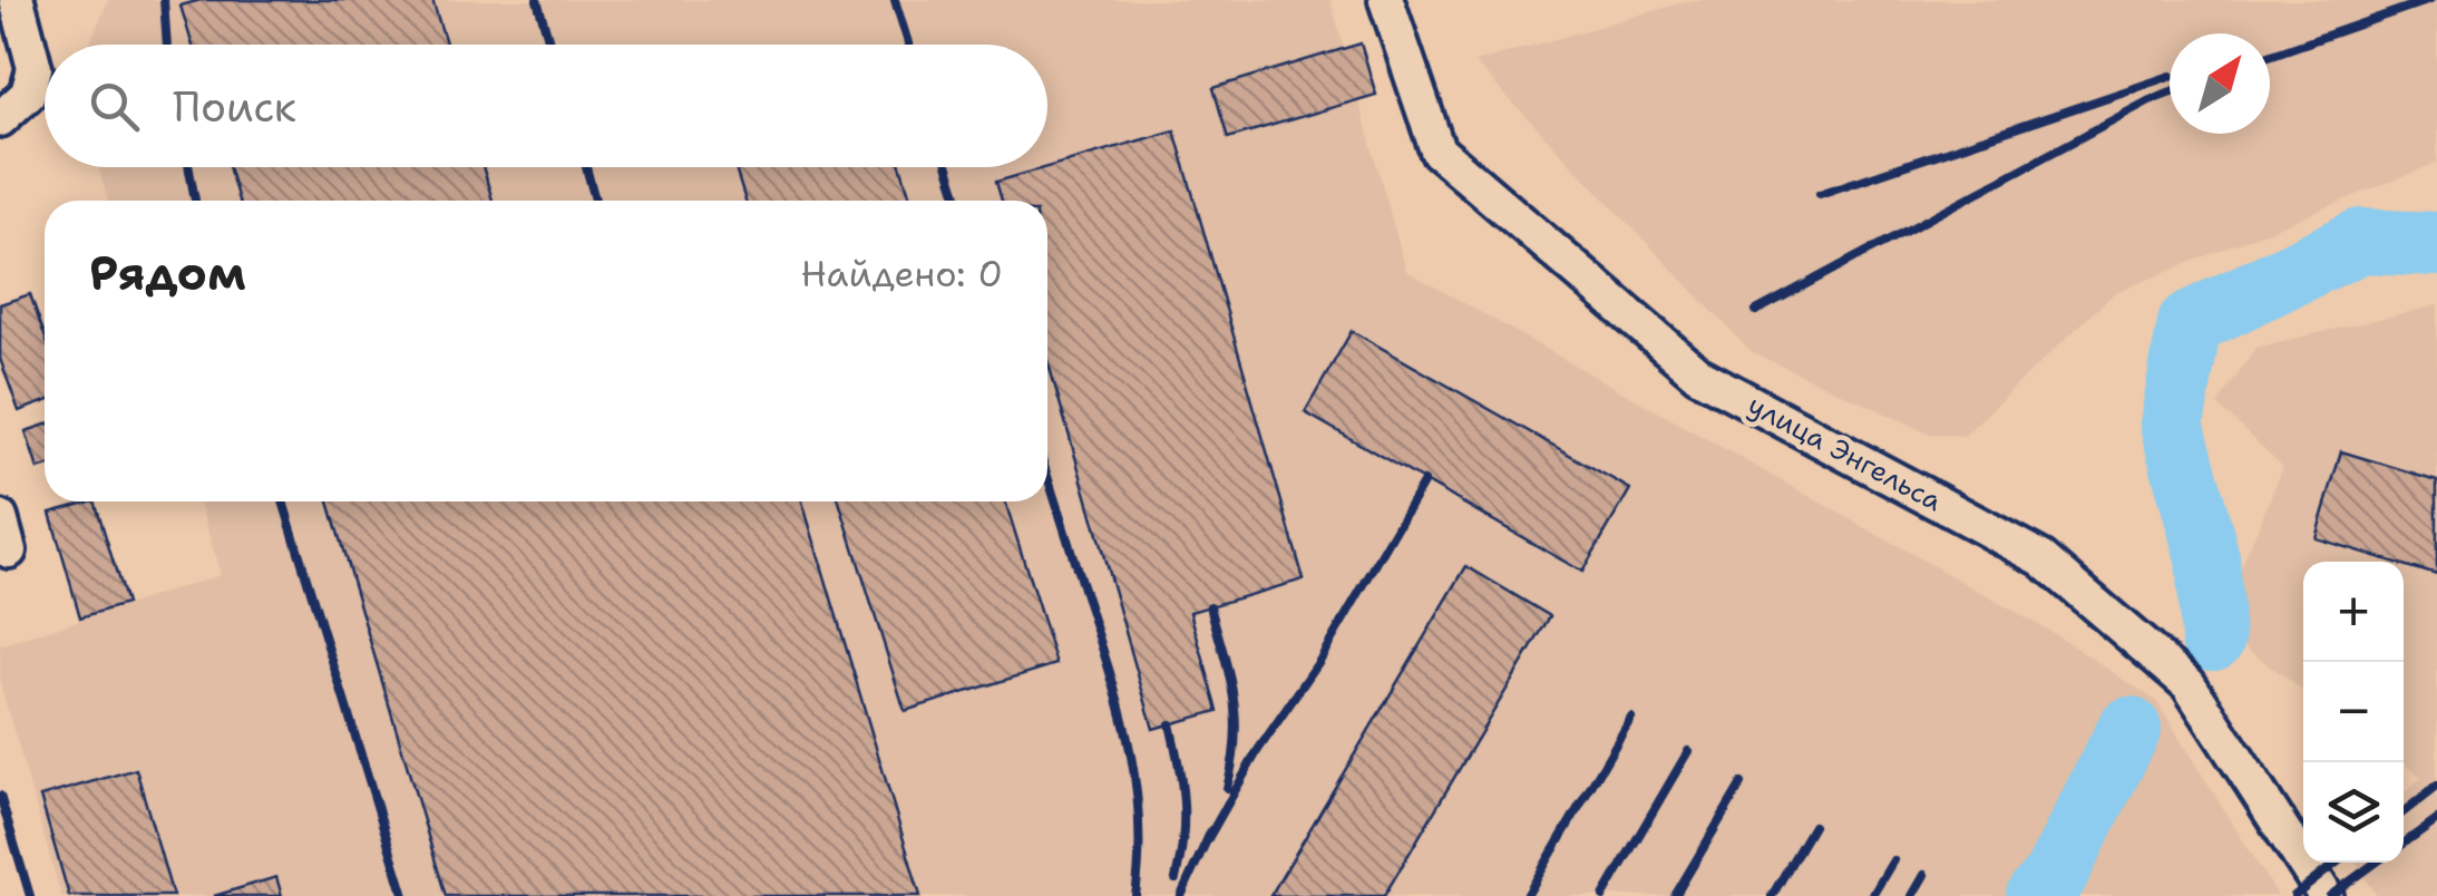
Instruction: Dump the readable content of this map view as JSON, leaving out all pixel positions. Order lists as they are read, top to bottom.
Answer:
{
  "streets": {
    "street": ["улица Энгельса"]
  },
  "north": "top right",
  "page": {
    "search": "Поиск",
    "heading": ["Рядом", "Найдено: 0"],
    "map_buttons": ["+", "−"]
  }
}
